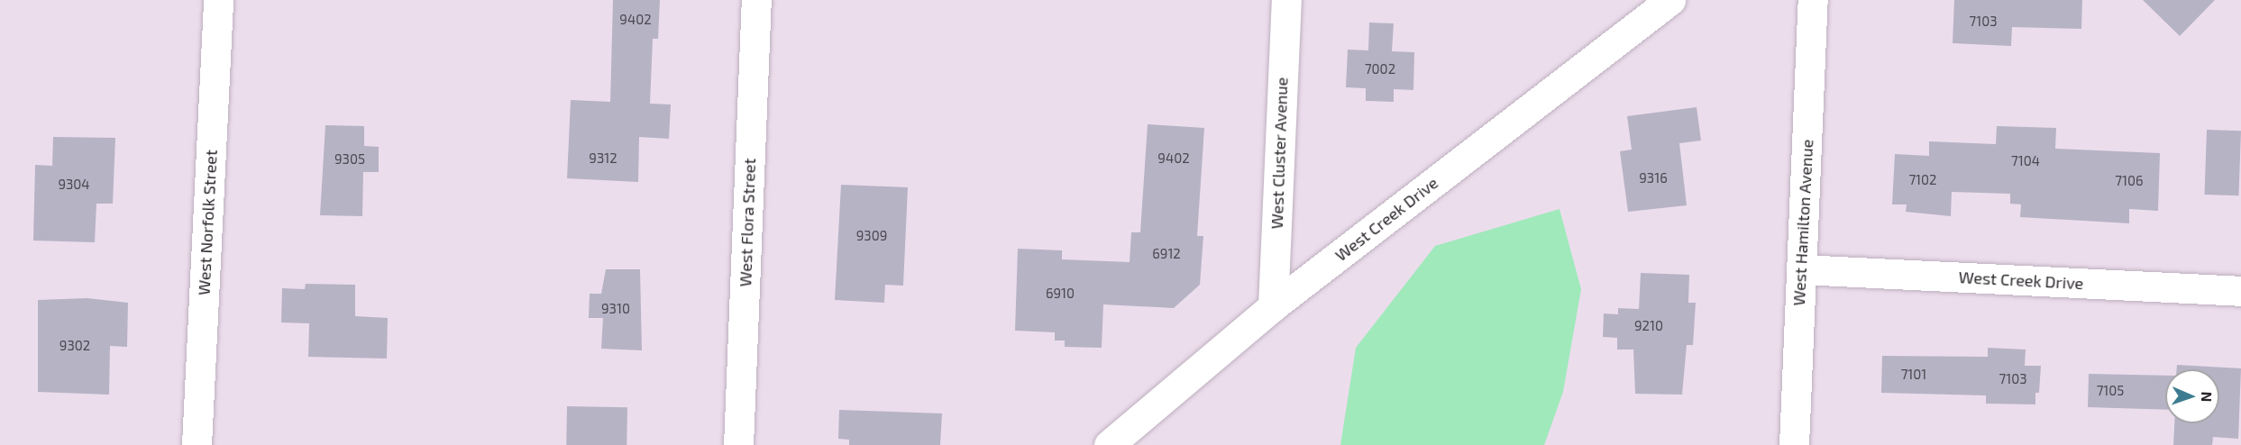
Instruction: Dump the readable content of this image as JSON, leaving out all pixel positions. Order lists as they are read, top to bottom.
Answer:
{
  "streets": {
    "street": [
      "West Cluster Avenue",
      "West Creek Drive",
      "West Norfolk Street",
      "West Flora Street",
      "West Hamilton Avenue"
    ]
  },
  "crossings": [
    ["West Cluster Avenue", "West Creek Drive"],
    ["West Creek Drive", "West Hamilton Avenue"]
  ],
  "house_numbers": [
    "9402",
    "7103",
    "7002",
    "9312",
    "9402",
    "9305",
    "7104",
    "9316",
    "7102",
    "7106",
    "9304",
    "9309",
    "6912",
    "6910",
    "9310",
    "9210",
    "9302",
    "7101",
    "7103",
    "7105"
  ],
  "north": "right"
}
